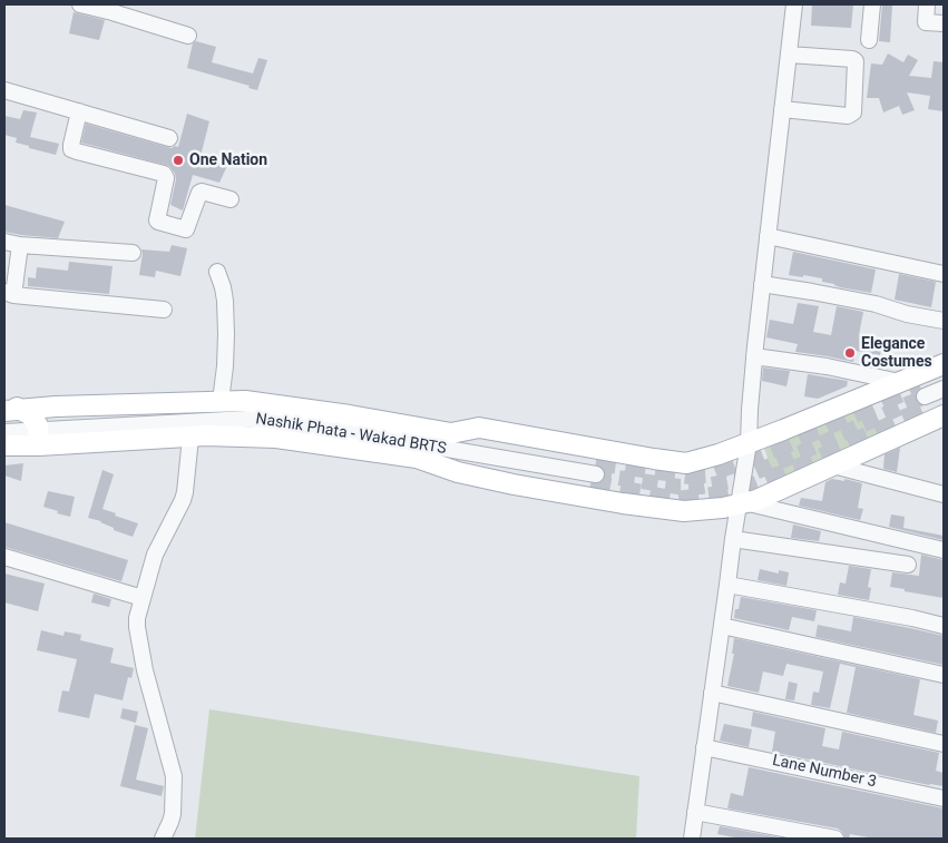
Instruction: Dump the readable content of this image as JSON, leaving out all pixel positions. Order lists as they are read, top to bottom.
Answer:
{
  "streets": {
    "street": ["Nashik Phata - Wakad BRTS", "Lane Number 3"]
  },
  "places": ["One Nation", "Elegance Costumes"]
}
